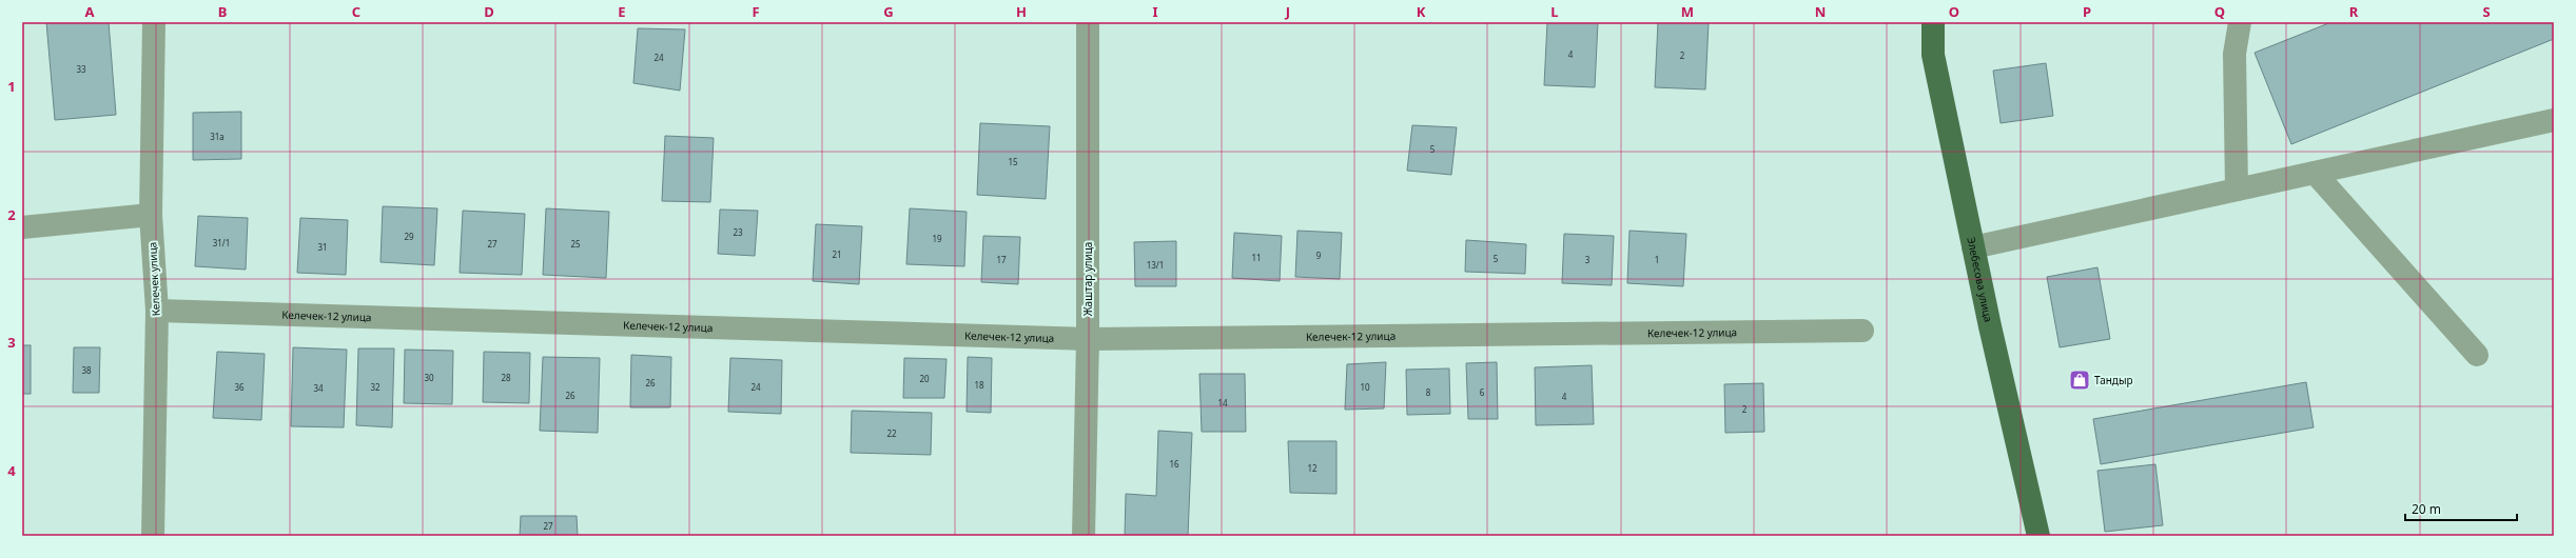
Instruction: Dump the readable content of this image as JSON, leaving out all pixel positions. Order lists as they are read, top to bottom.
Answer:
{
  "streets": {
    "main road": ["Элебесова улица"],
    "street": ["Келечек улица", "Жаштар улица", "Келечек-12 улица"]
  },
  "crossings": [
    ["Келечек улица", "Келечек-12 улица"],
    ["Жаштар улица", "Келечек-12 улица"]
  ],
  "places": {
    "shop": ["Тандыр"]
  },
  "house_numbers": [
    "4",
    "2",
    "24",
    "33",
    "31а",
    "5",
    "15",
    "23",
    "29",
    "19",
    "31/1",
    "27",
    "25",
    "31",
    "21",
    "9",
    "11",
    "5",
    "17",
    "3",
    "1",
    "13/1",
    "38",
    "30",
    "28",
    "20",
    "26",
    "18",
    "36",
    "32",
    "24",
    "10",
    "34",
    "8",
    "6",
    "26",
    "4",
    "14",
    "2",
    "22",
    "16",
    "12",
    "27"
  ],
  "scale_bar": "20 m",
  "grid": {
    "columns": [
      "A",
      "B",
      "C",
      "D",
      "E",
      "F",
      "G",
      "H",
      "I",
      "J",
      "K",
      "L",
      "M",
      "N",
      "O",
      "P",
      "Q",
      "R",
      "S"
    ],
    "rows": [
      "1",
      "2",
      "3",
      "4"
    ]
  }
}
